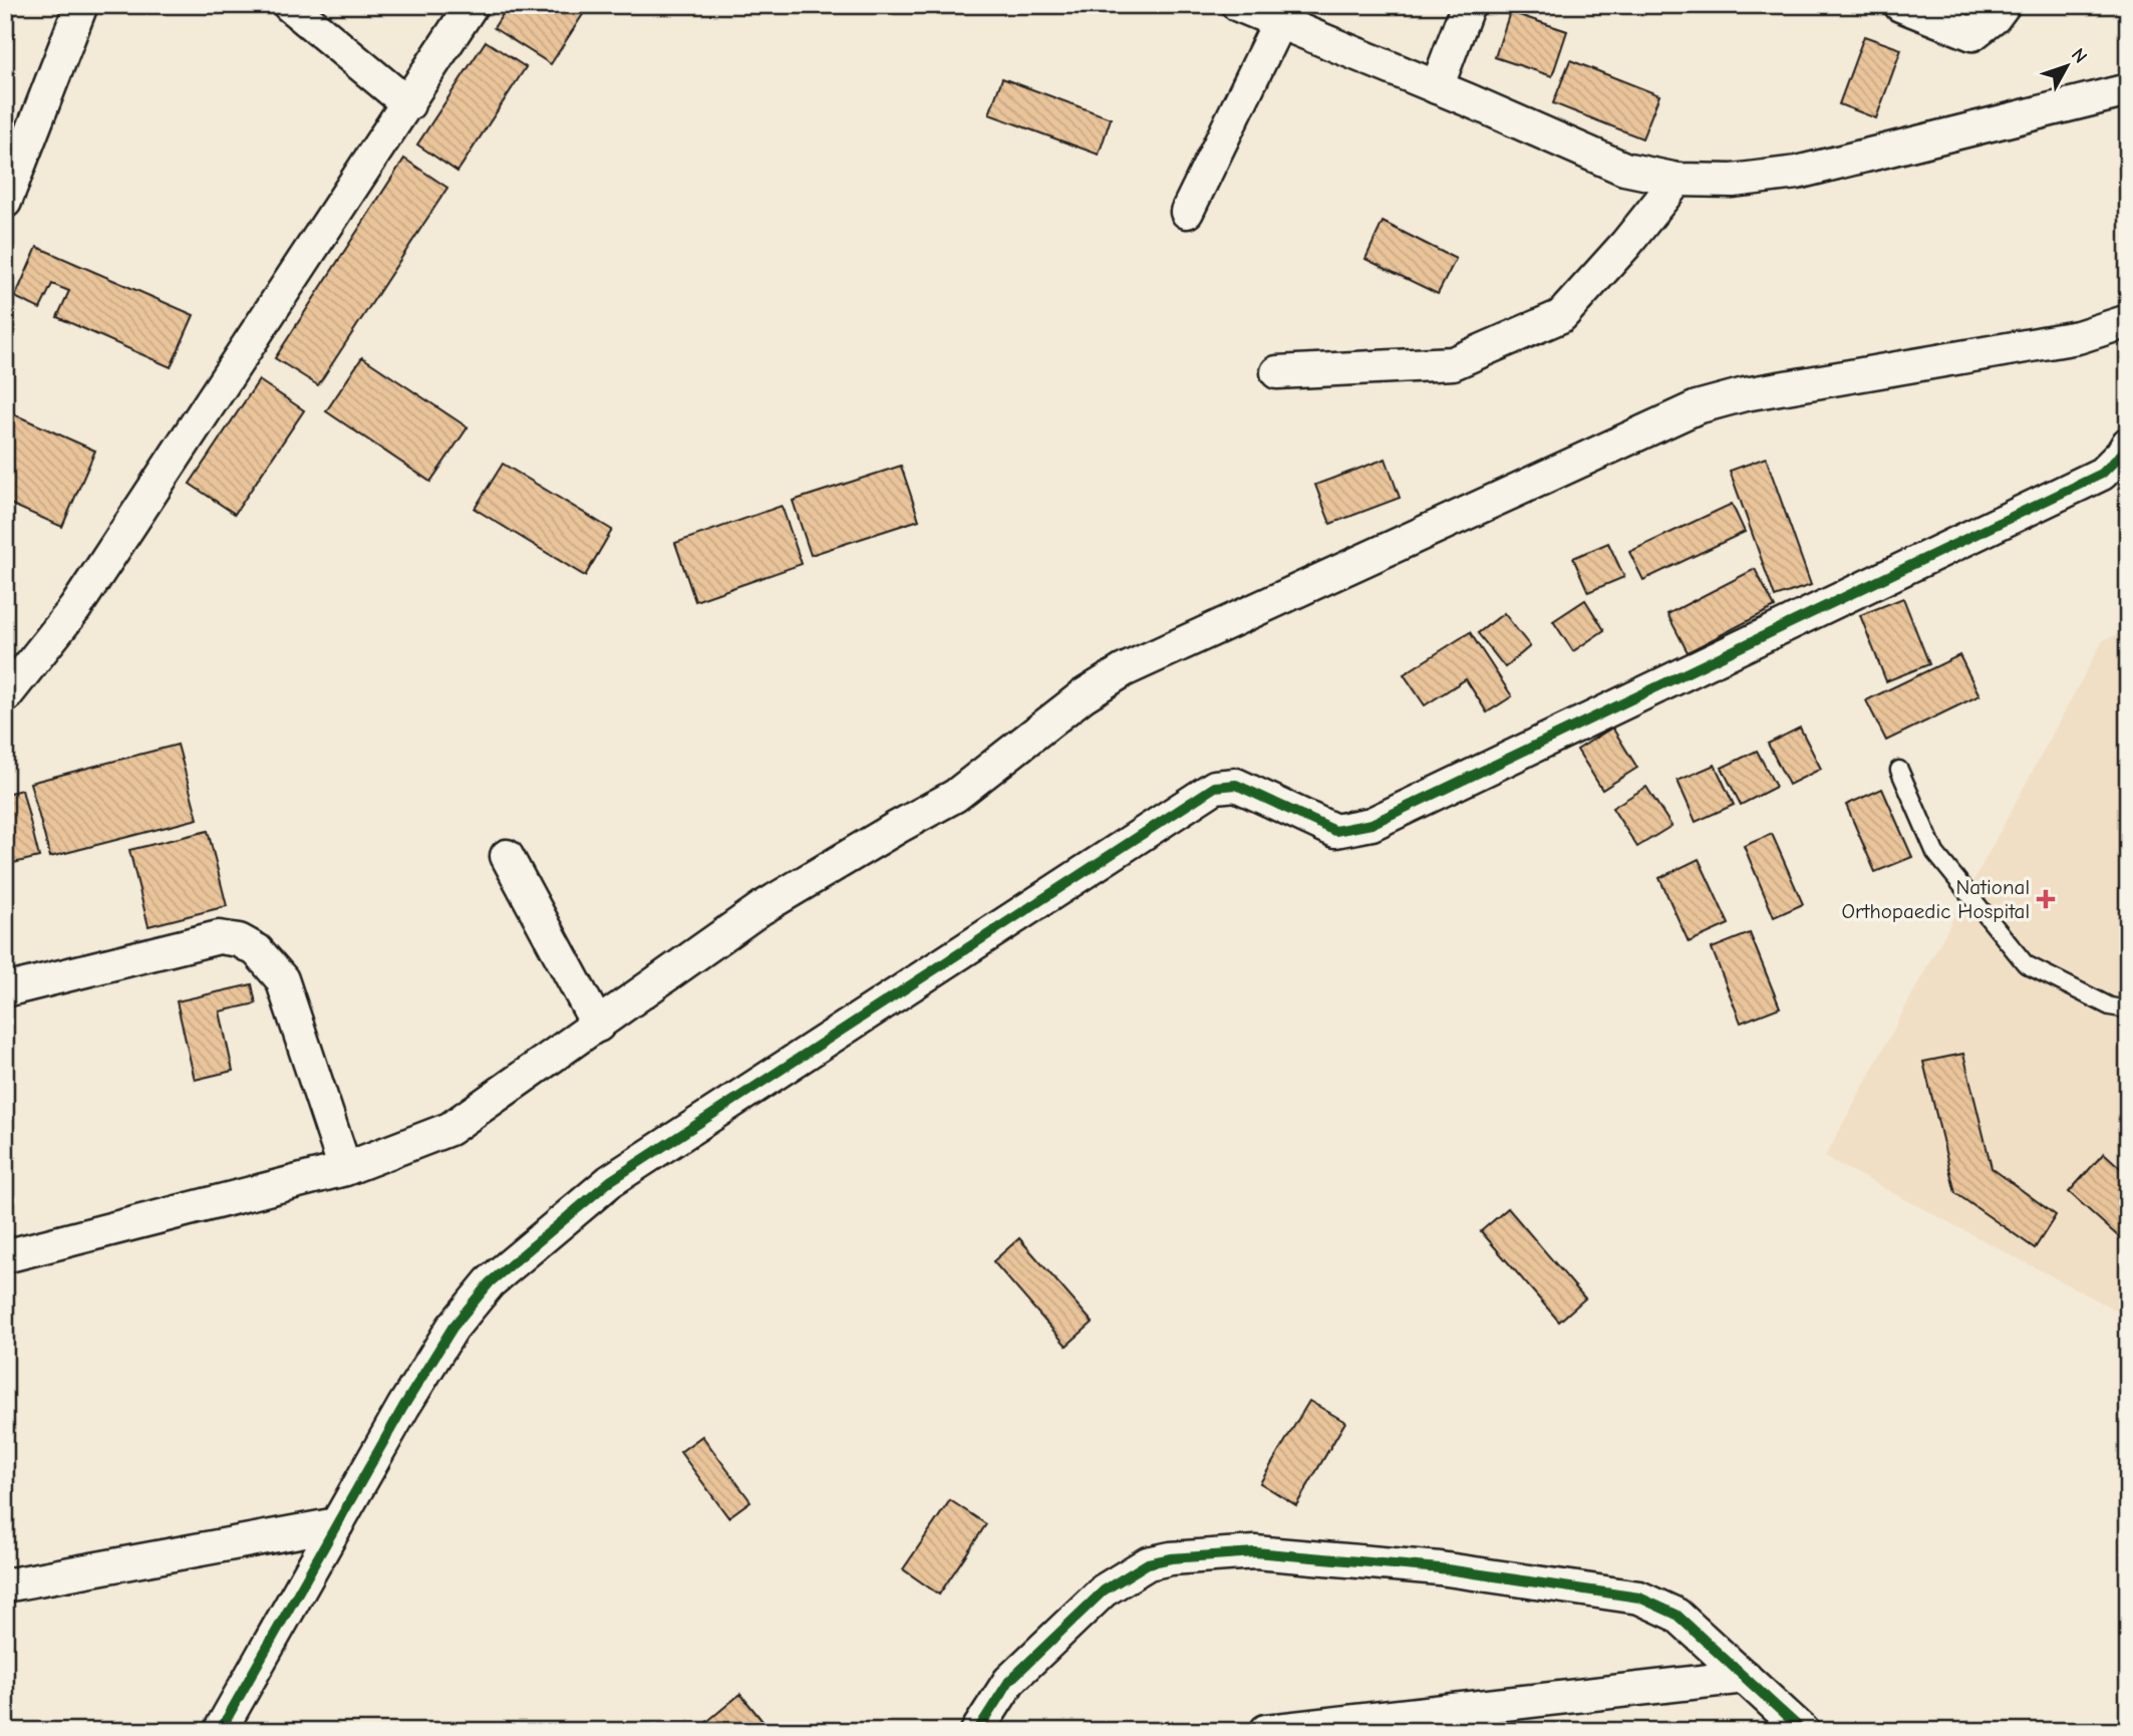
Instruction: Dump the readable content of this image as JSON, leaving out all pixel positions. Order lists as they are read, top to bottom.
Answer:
{
  "places": {
    "health": ["National Orthopaedic Hospital"]
  },
  "north": "top right"
}
